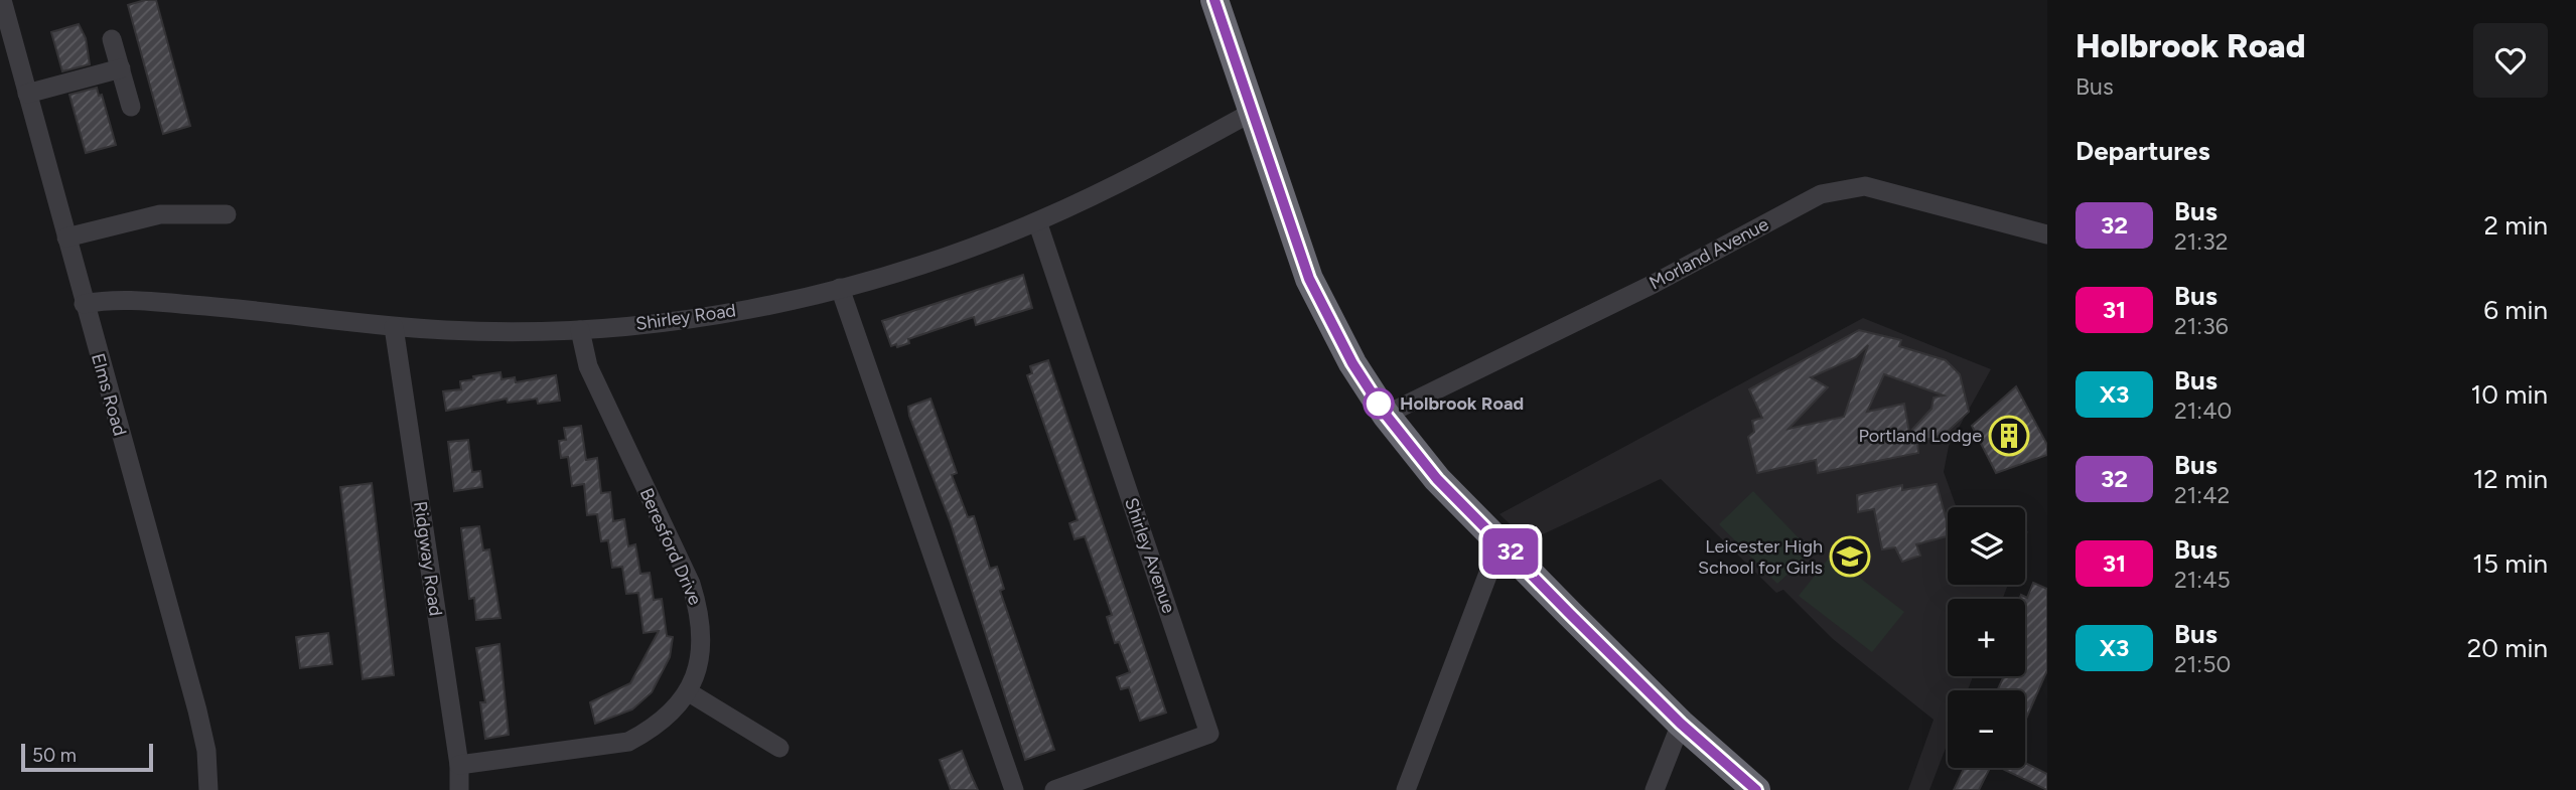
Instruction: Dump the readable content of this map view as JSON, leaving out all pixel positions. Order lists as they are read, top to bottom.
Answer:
{
  "streets": {
    "street": [
      "Morland Avenue",
      "Shirley Road",
      "Elms Road",
      "Beresford Drive",
      "Shirley Avenue",
      "Ridgway Road"
    ]
  },
  "crossings": [
    ["Shirley Road", "Elms Road"],
    ["Shirley Road", "Beresford Drive"],
    ["Shirley Road", "Shirley Avenue"],
    ["Shirley Road", "Ridgway Road"],
    ["Beresford Drive", "Ridgway Road"]
  ],
  "places": {
    "other": ["Holbrook Road"],
    "building": ["Portland Lodge"],
    "school or university": ["Leicester High School for Girls"]
  },
  "lines": ["bus line 32"],
  "scale_bar": "50 m",
  "page": {
    "on_map": "32",
    "heading": [
      ["Holbrook Road", "Bus"],
      "Departures"
    ],
    "list": [
      {
        "mark": "32",
        "name": "Bus",
        "note": "21:32",
        "value": "2 min"
      },
      {
        "mark": "31",
        "name": "Bus",
        "note": "21:36",
        "value": "6 min"
      },
      {
        "mark": "X3",
        "name": "Bus",
        "note": "21:40",
        "value": "10 min"
      },
      {
        "mark": "32",
        "name": "Bus",
        "note": "21:42",
        "value": "12 min"
      },
      {
        "mark": "31",
        "name": "Bus",
        "note": "21:45",
        "value": "15 min"
      },
      {
        "mark": "X3",
        "name": "Bus",
        "note": "21:50",
        "value": "20 min"
      }
    ],
    "map_buttons": ["+", "−"],
    "scale": "50 m"
  }
}
